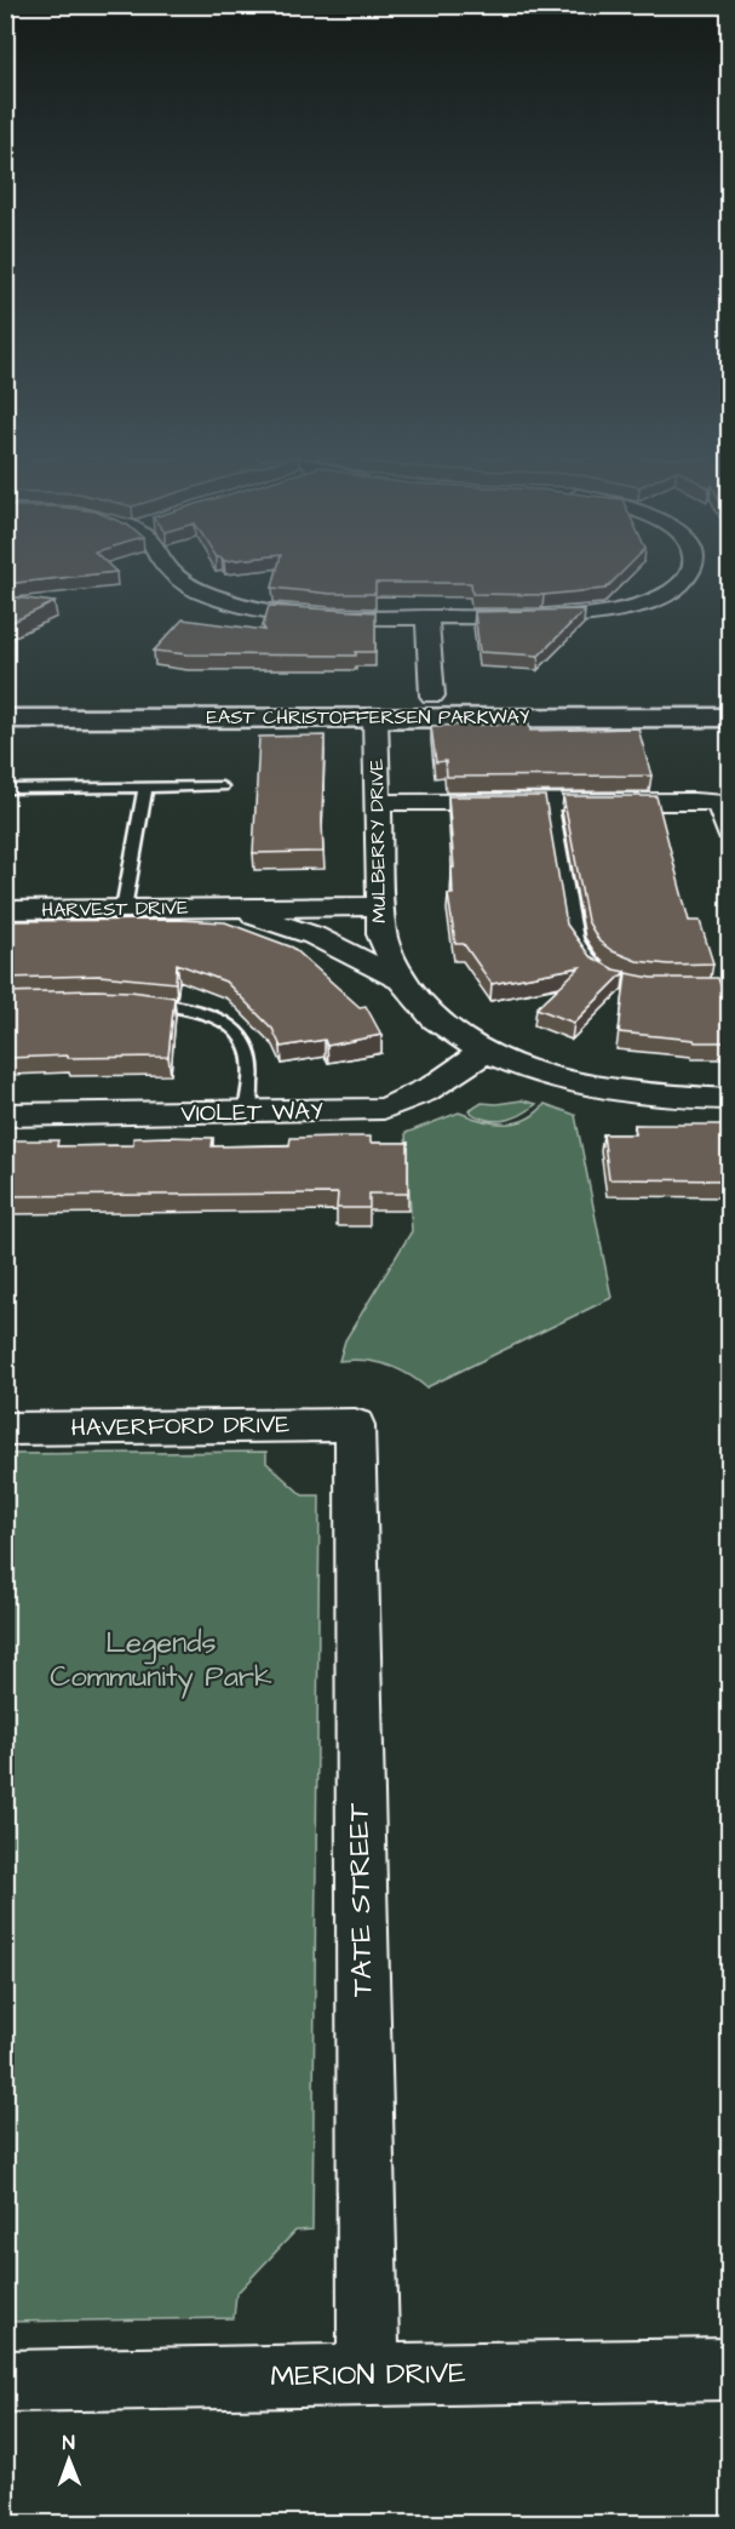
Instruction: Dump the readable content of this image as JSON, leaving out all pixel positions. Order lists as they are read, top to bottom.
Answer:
{
  "streets": {
    "street": [
      "EAST CHRISTOFFERSEN PARKWAY",
      "MULBERRY DRIVE",
      "HARVEST DRIVE",
      "VIOLET WAY",
      "HAVERFORD DRIVE",
      "TATE STREET",
      "MERION DRIVE"
    ]
  },
  "crossings": [
    ["EAST CHRISTOFFERSEN PARKWAY", "MULBERRY DRIVE"],
    ["MULBERRY DRIVE", "HARVEST DRIVE"],
    ["MULBERRY DRIVE", "VIOLET WAY"],
    ["HAVERFORD DRIVE", "TATE STREET"],
    ["TATE STREET", "MERION DRIVE"]
  ],
  "parks": ["Legends Community Park"],
  "north": "top"
}
